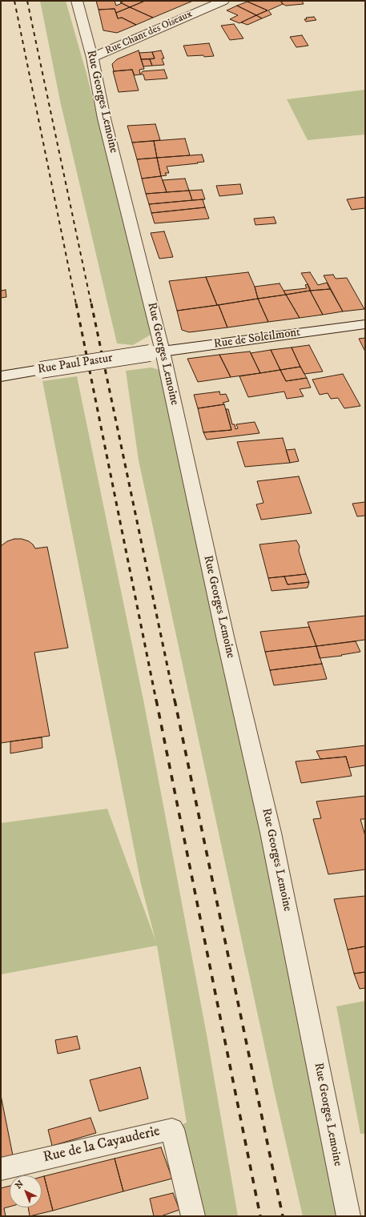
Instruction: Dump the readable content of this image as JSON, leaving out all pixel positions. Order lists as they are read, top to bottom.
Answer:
{
  "streets": {
    "street": [
      "Rue Chant des Oiseaux",
      "Rue Georges Lemoine",
      "Rue de Soleilmont",
      "Rue Paul Pastur",
      "Rue de la Cayauderie"
    ]
  },
  "crossings": [
    ["Rue Chant des Oiseaux", "Rue Georges Lemoine"],
    ["Rue Georges Lemoine", "Rue de Soleilmont"],
    ["Rue Georges Lemoine", "Rue Paul Pastur"],
    ["Rue de Soleilmont", "Rue Paul Pastur"]
  ],
  "north": "top left"
}
